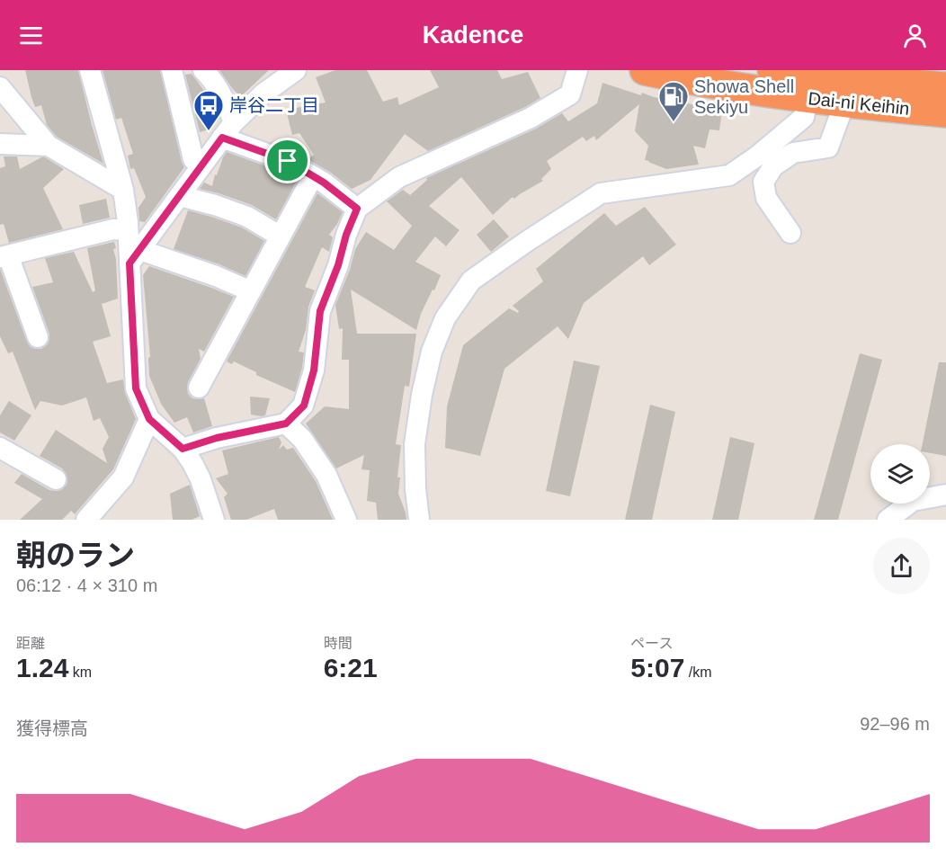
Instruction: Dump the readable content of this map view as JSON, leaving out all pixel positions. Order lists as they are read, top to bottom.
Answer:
{
  "streets": {
    "highway": ["Dai-ni Keihin"]
  },
  "places": {
    "fuel station": ["Showa Shell Sekiyu"],
    "bus stop": ["岸谷二丁目"]
  },
  "page": {
    "header": "Kadence",
    "heading": ["朝のラン", "06:12 · 4 × 310 m"],
    "stats": [
      ["距離", "1.24 km"],
      ["時間", "6:21"],
      ["ペース", "5:07 /km"]
    ],
    "chart": ["獲得標高", "92–96 m"]
  }
}
